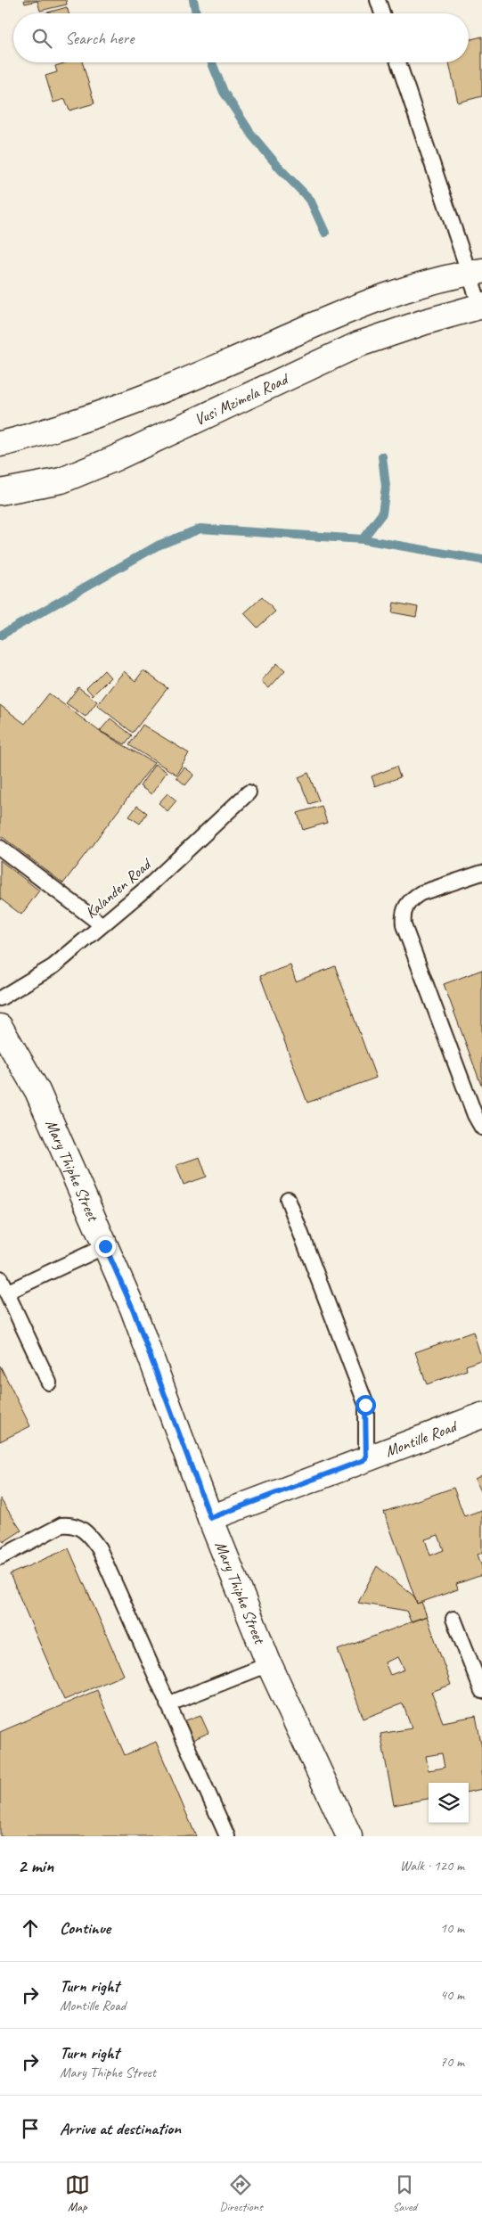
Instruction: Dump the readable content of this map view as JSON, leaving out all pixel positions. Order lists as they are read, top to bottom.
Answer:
{
  "streets": {
    "street": ["Vusi Mzimela Road", "Mary Thiphe Street", "Montille Road"],
    "lane": ["Kalanden Road"]
  },
  "crossings": [
    ["Mary Thiphe Street", "Montille Road"]
  ],
  "page": {
    "search": "Search here",
    "heading": ["2 min", "Walk · 120 m"],
    "list": [
      ["Continue", "10 m"],
      ["Turn right", "Montille Road", "40 m"],
      ["Turn right", "Mary Thiphe Street", "70 m"],
      "Arrive at destination"
    ],
    "nav": ["Map", "Directions", "Saved"]
  }
}
